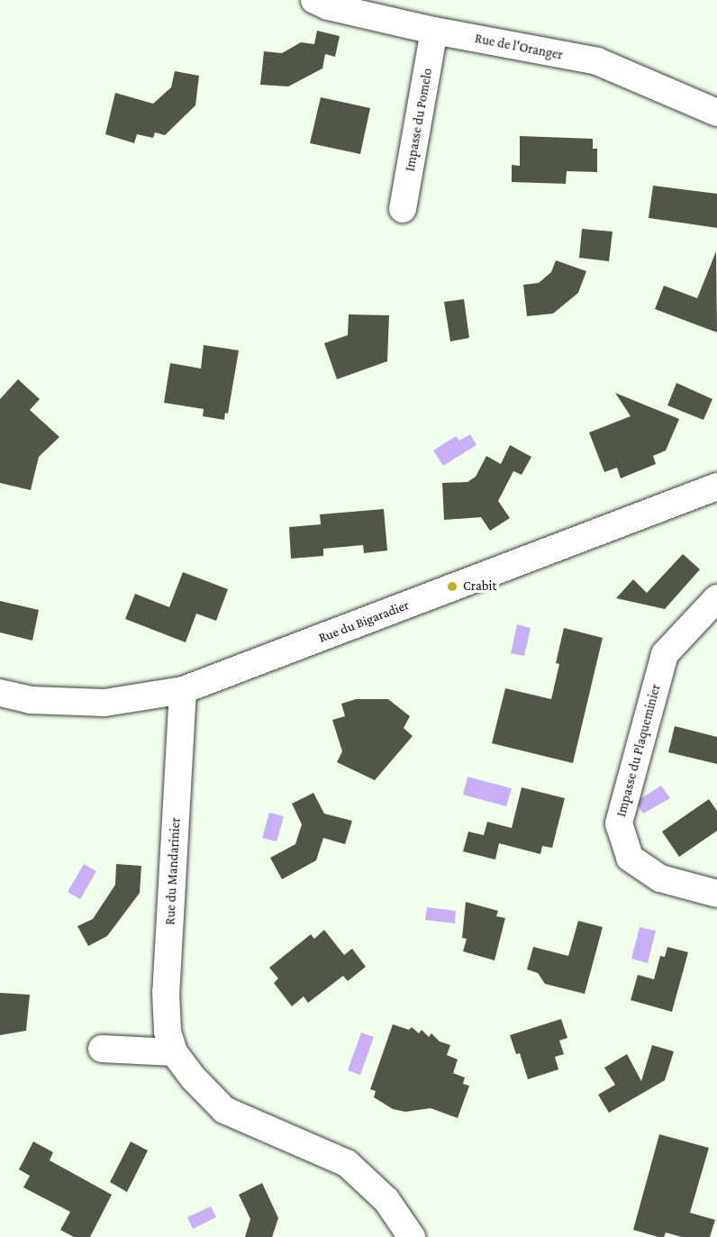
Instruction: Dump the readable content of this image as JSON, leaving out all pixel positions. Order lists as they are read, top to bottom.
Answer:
{
  "streets": {
    "street": [
      "Rue de l'Oranger",
      "Impasse du Pomelo",
      "Rue du Bigaradier",
      "Impasse du Plaqueminier",
      "Rue du Mandarinier"
    ]
  },
  "crossings": [
    ["Rue de l'Oranger", "Impasse du Pomelo"],
    ["Rue du Bigaradier", "Rue du Mandarinier"]
  ],
  "places": ["Crabit"]
}
